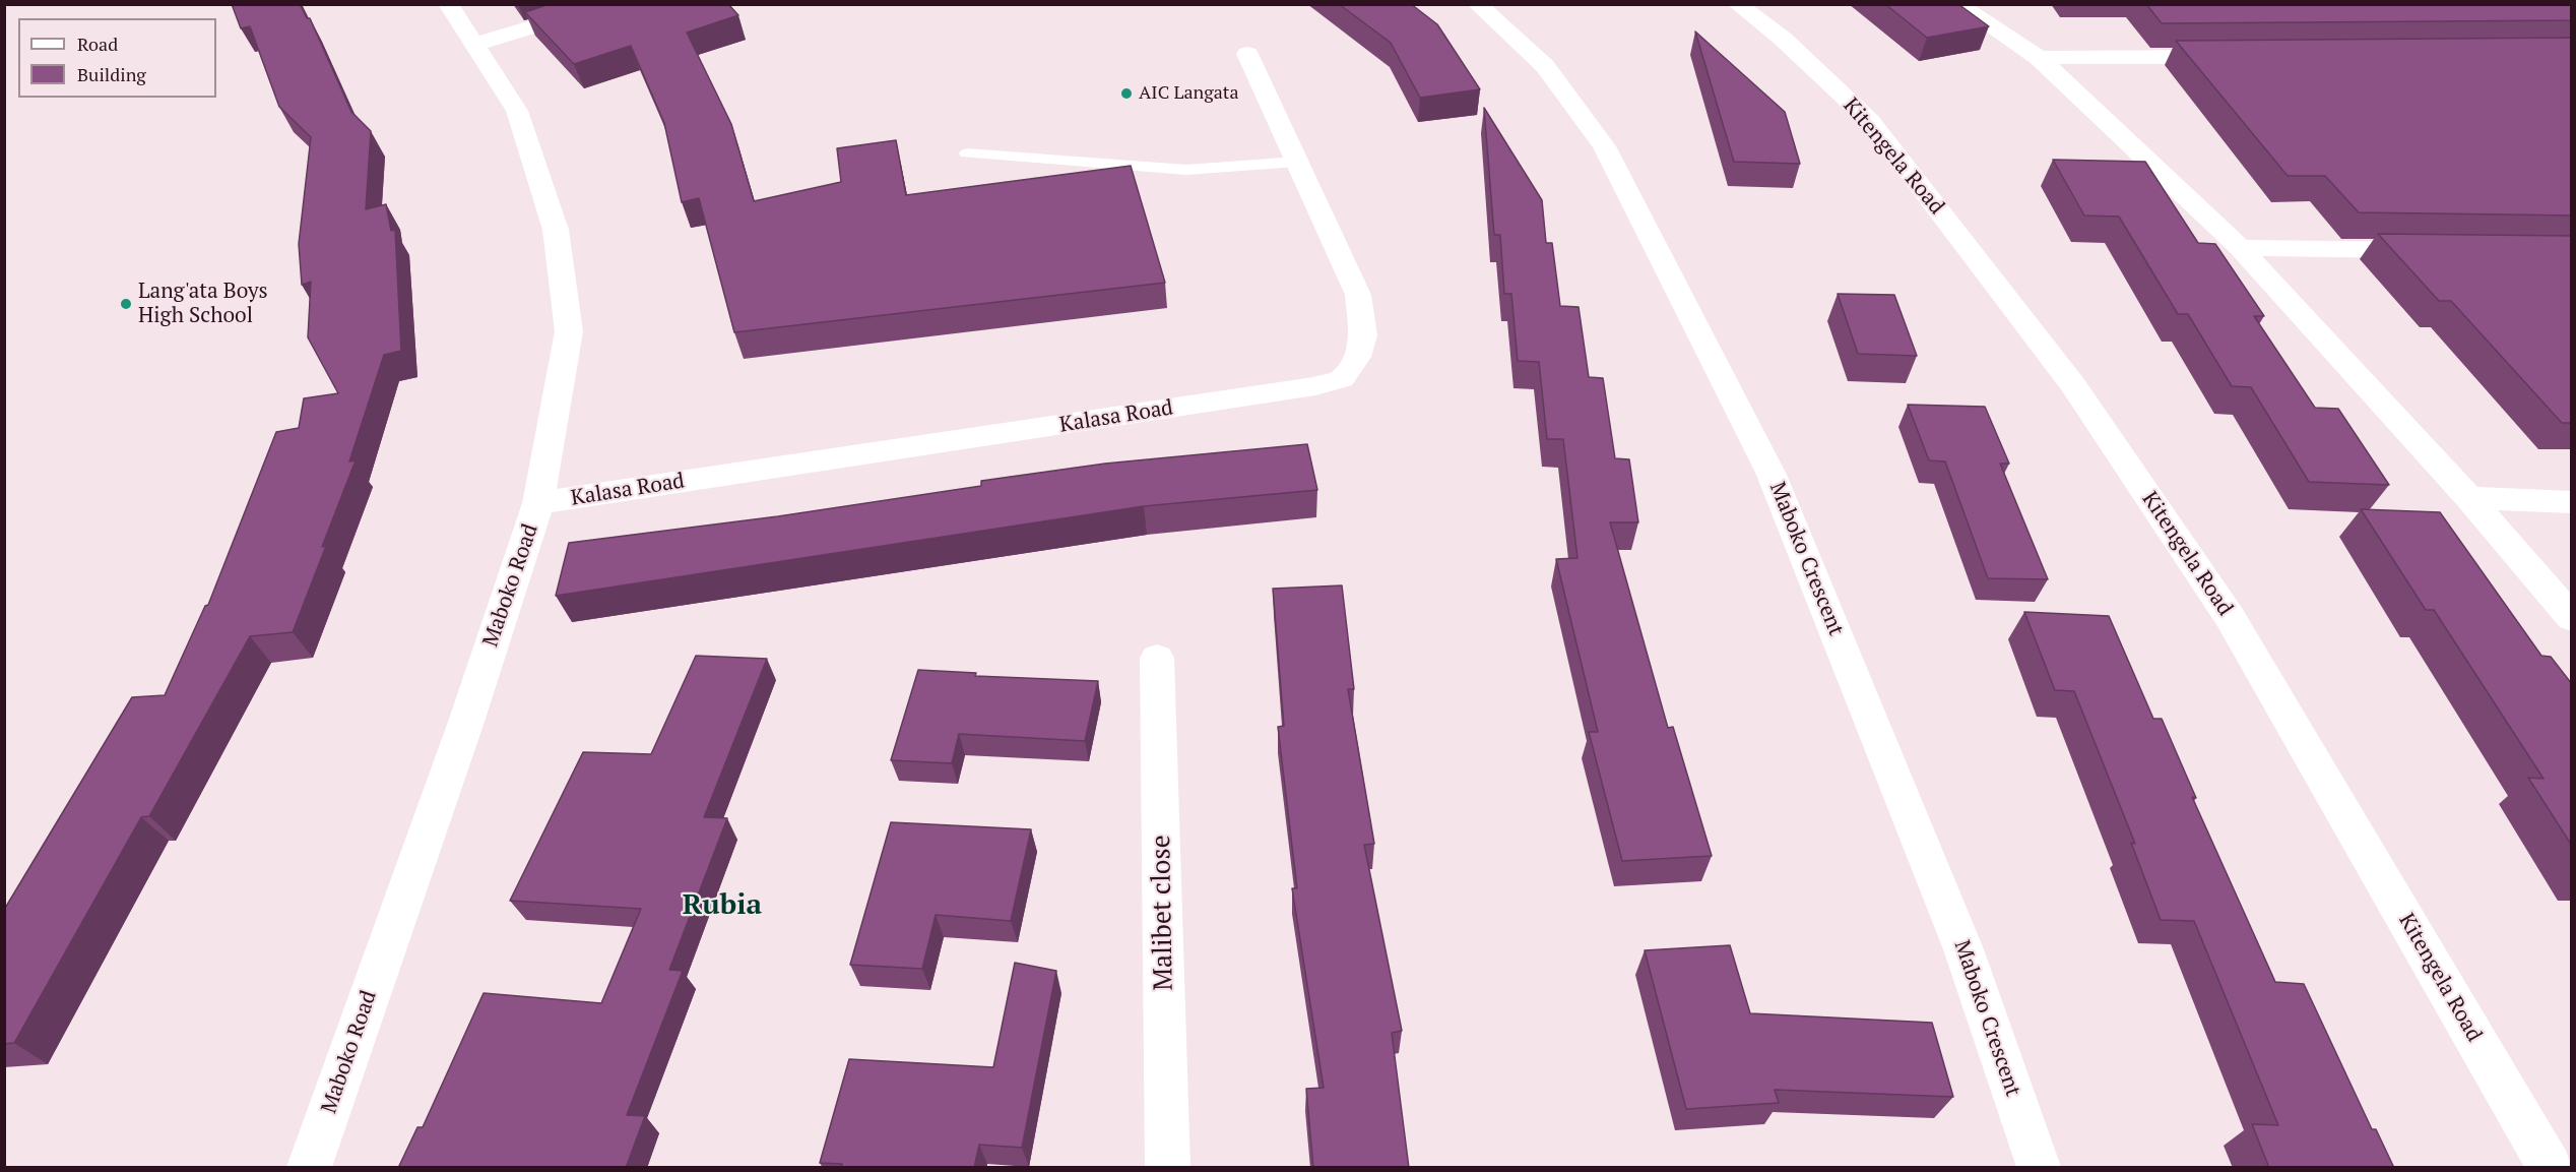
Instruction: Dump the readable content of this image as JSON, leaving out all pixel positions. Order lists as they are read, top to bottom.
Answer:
{
  "streets": {
    "street": [
      "Kitengela Road",
      "Kalasa Road",
      "Maboko Crescent",
      "Maboko Road",
      "Malibet close"
    ]
  },
  "crossings": [
    ["Kalasa Road", "Maboko Road"]
  ],
  "districts": ["Rubia"],
  "places": ["AIC Langata", "Lang'ata Boys High School"],
  "legend": ["Road", "Building"]
}
